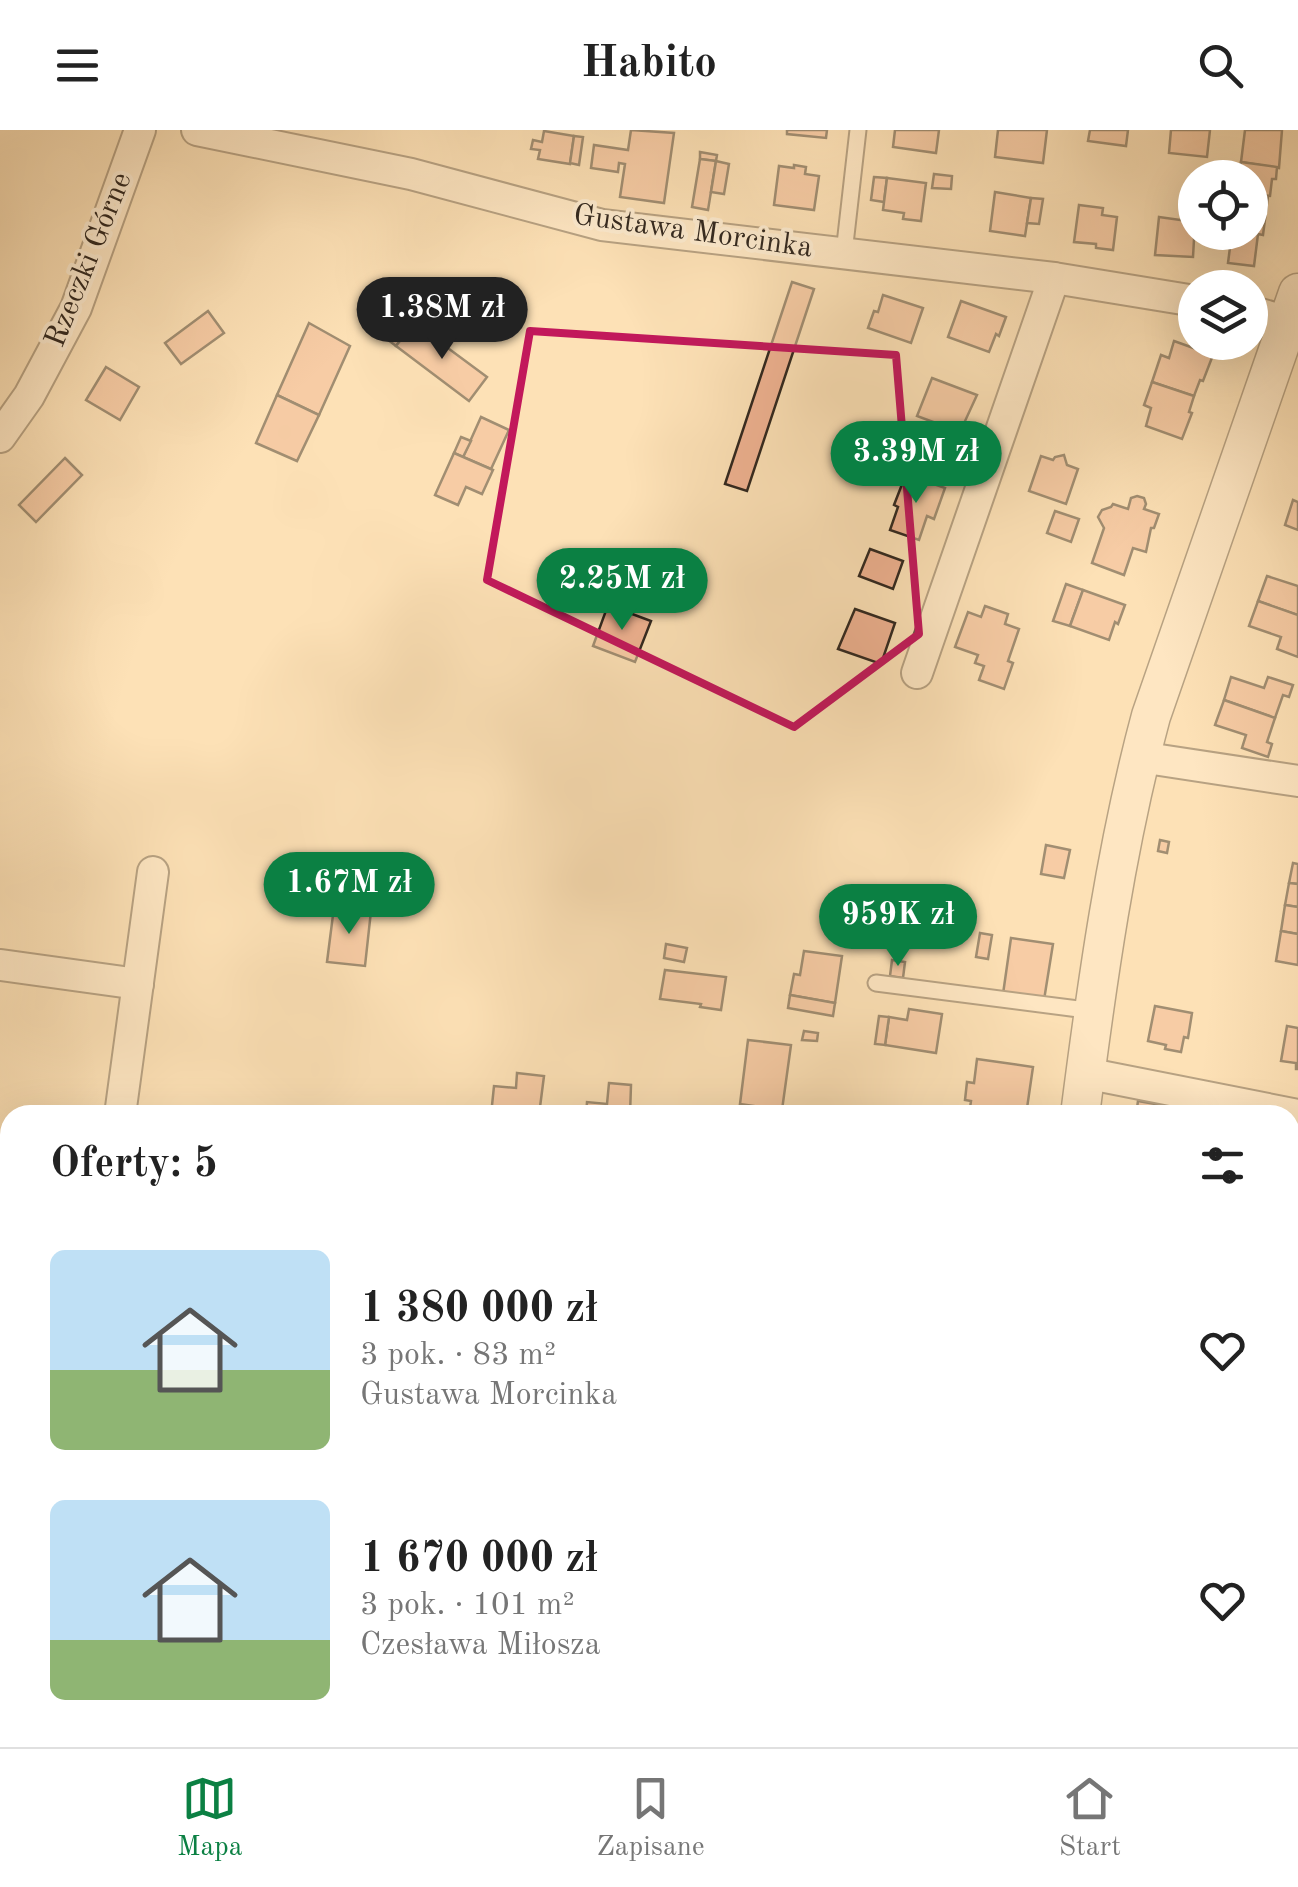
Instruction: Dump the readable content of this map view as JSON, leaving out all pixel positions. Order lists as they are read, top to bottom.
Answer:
{
  "streets": {
    "street": ["Gustawa Morcinka", "Rzeczki Górne"]
  },
  "page": {
    "header": "Habito",
    "price": [
      "1.38M zł",
      "3.39M zł",
      "2.25M zł",
      "1.67M zł",
      "959K zł"
    ],
    "heading": "Oferty: 5",
    "list": [
      {
        "name": "1 380 000 zł",
        "note": "3 pok. · 83 m² · Gustawa Morcinka"
      },
      {
        "name": "1 670 000 zł",
        "note": "3 pok. · 101 m² · Czesława Miłosza"
      }
    ],
    "tabs": ["Mapa", "Zapisane", "Start"]
  }
}
